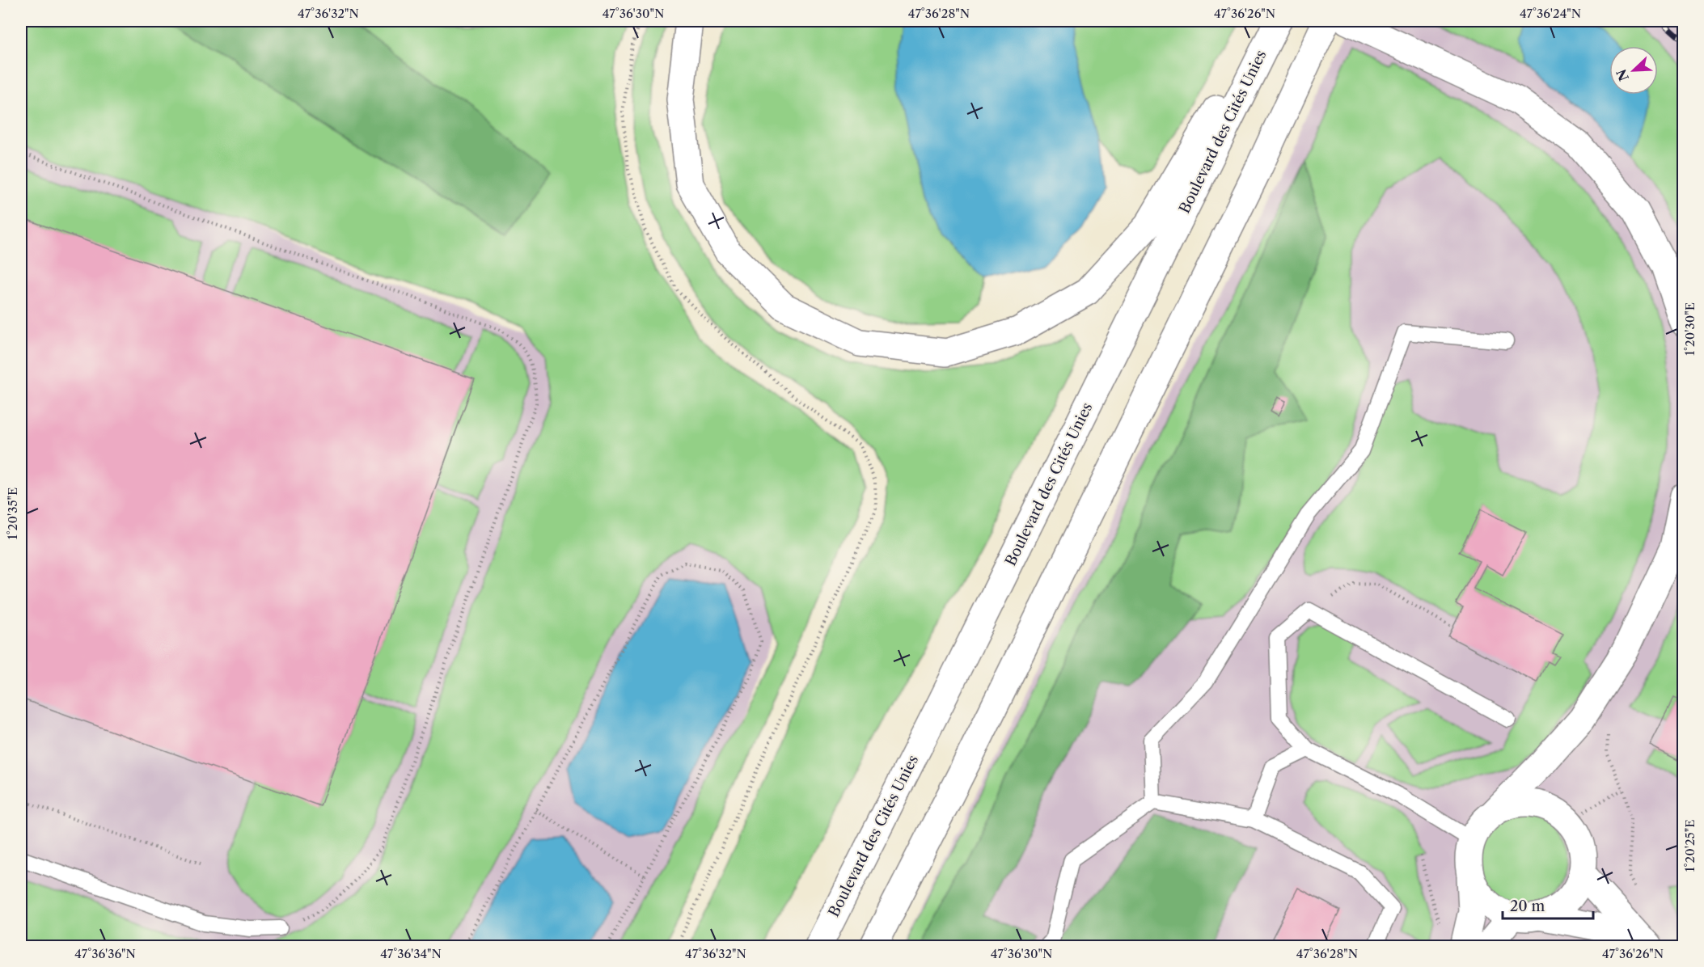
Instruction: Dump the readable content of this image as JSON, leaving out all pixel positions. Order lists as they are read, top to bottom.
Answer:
{
  "streets": {
    "main road": ["Boulevard des Cités Unies"]
  },
  "scale_bar": "20 m",
  "north": "bottom left",
  "coordinates": [
    "47°36'32\"N",
    "47°36'30\"N",
    "47°36'28\"N",
    "47°36'26\"N",
    "47°36'24\"N",
    "1°20'30\"E",
    "1°20'35\"E",
    "1°20'25\"E",
    "47°36'36\"N",
    "47°36'34\"N"
  ]
}
